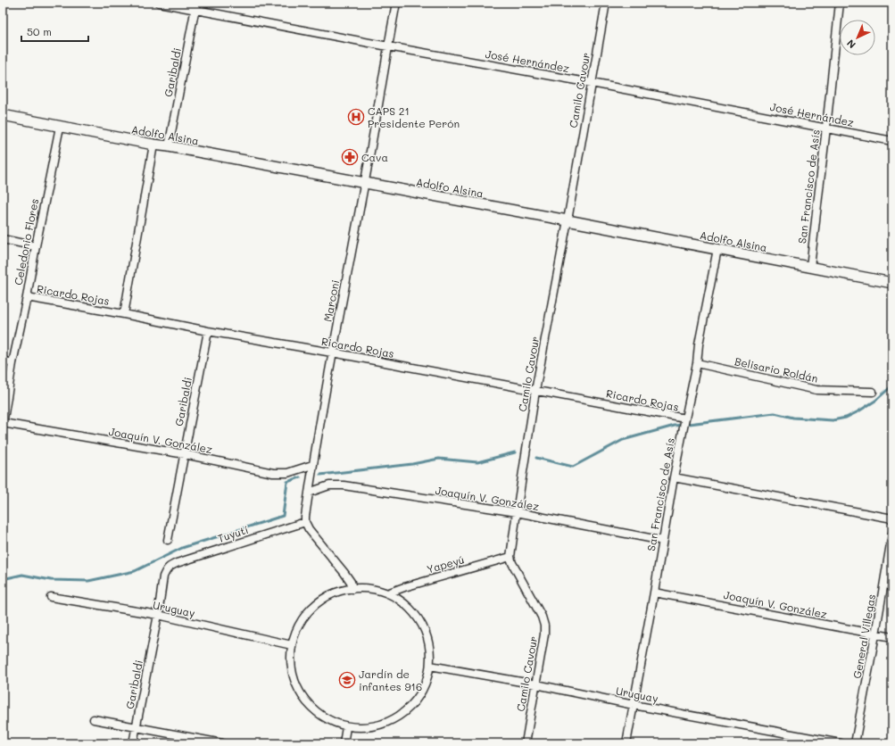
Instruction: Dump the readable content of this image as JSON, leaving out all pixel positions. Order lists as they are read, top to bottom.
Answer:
{
  "streets": {
    "street": [
      "José Hernández",
      "Garibaldi",
      "Camilo Cavour",
      "Adolfo Alsina",
      "San Francisco de Asís",
      "Celedonio Flores",
      "Ricardo Rojas",
      "Marconi",
      "Belisario Roldán",
      "Joaquín V. González",
      "Tuyutí",
      "Yapeyú",
      "Uruguay",
      "General Villegas"
    ]
  },
  "crossings": [
    ["José Hernández", "Garibaldi"],
    ["José Hernández", "Camilo Cavour"],
    ["José Hernández", "San Francisco de Asís"],
    ["José Hernández", "Marconi"],
    ["Garibaldi", "Adolfo Alsina"],
    ["Garibaldi", "Ricardo Rojas"],
    ["Garibaldi", "Joaquín V. González"],
    ["Garibaldi", "Tuyutí"],
    ["Garibaldi", "Uruguay"],
    ["Camilo Cavour", "Adolfo Alsina"],
    ["Camilo Cavour", "Ricardo Rojas"],
    ["Camilo Cavour", "Joaquín V. González"],
    ["Camilo Cavour", "Yapeyú"],
    ["Camilo Cavour", "Uruguay"],
    ["Adolfo Alsina", "San Francisco de Asís"],
    ["Adolfo Alsina", "Celedonio Flores"],
    ["Adolfo Alsina", "Marconi"],
    ["San Francisco de Asís", "Ricardo Rojas"],
    ["San Francisco de Asís", "Belisario Roldán"],
    ["San Francisco de Asís", "Joaquín V. González"],
    ["San Francisco de Asís", "Uruguay"],
    ["Celedonio Flores", "Ricardo Rojas"],
    ["Celedonio Flores", "Joaquín V. González"],
    ["Ricardo Rojas", "Marconi"],
    ["Marconi", "Joaquín V. González"],
    ["Marconi", "Tuyutí"],
    ["Joaquín V. González", "General Villegas"]
  ],
  "places": {
    "hospital": ["CAPS 21 Presidente Perón"],
    "pharmacy": ["Cava"],
    "school or university": ["Jardín de infantes 916"]
  },
  "scale_bar": "50 m",
  "north": "bottom left"
}
